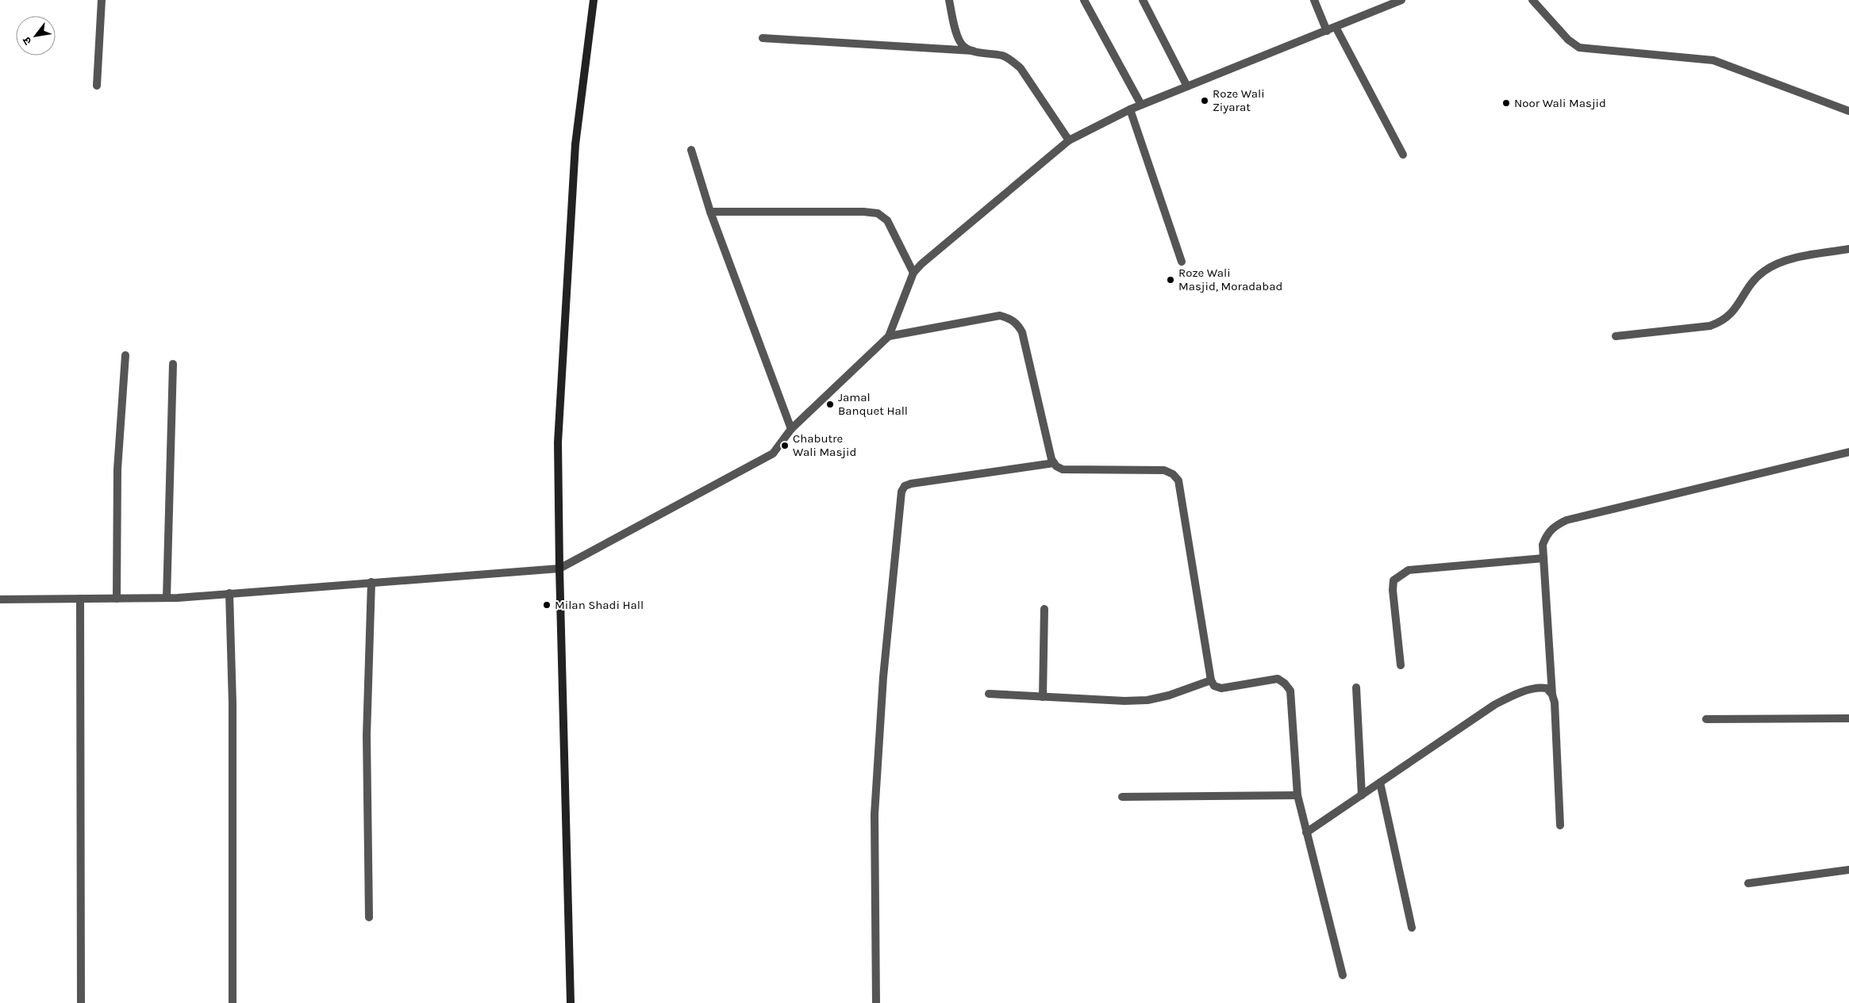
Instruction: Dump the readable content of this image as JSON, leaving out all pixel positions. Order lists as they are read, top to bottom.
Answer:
{
  "places": [
    "Roze Wali Ziyarat",
    "Noor Wali Masjid",
    "Roze Wali Masjid, Moradabad",
    "Jamal Banquet Hall",
    "Chabutre Wali Masjid",
    "Milan Shadi Hall"
  ],
  "north": "bottom left"
}
